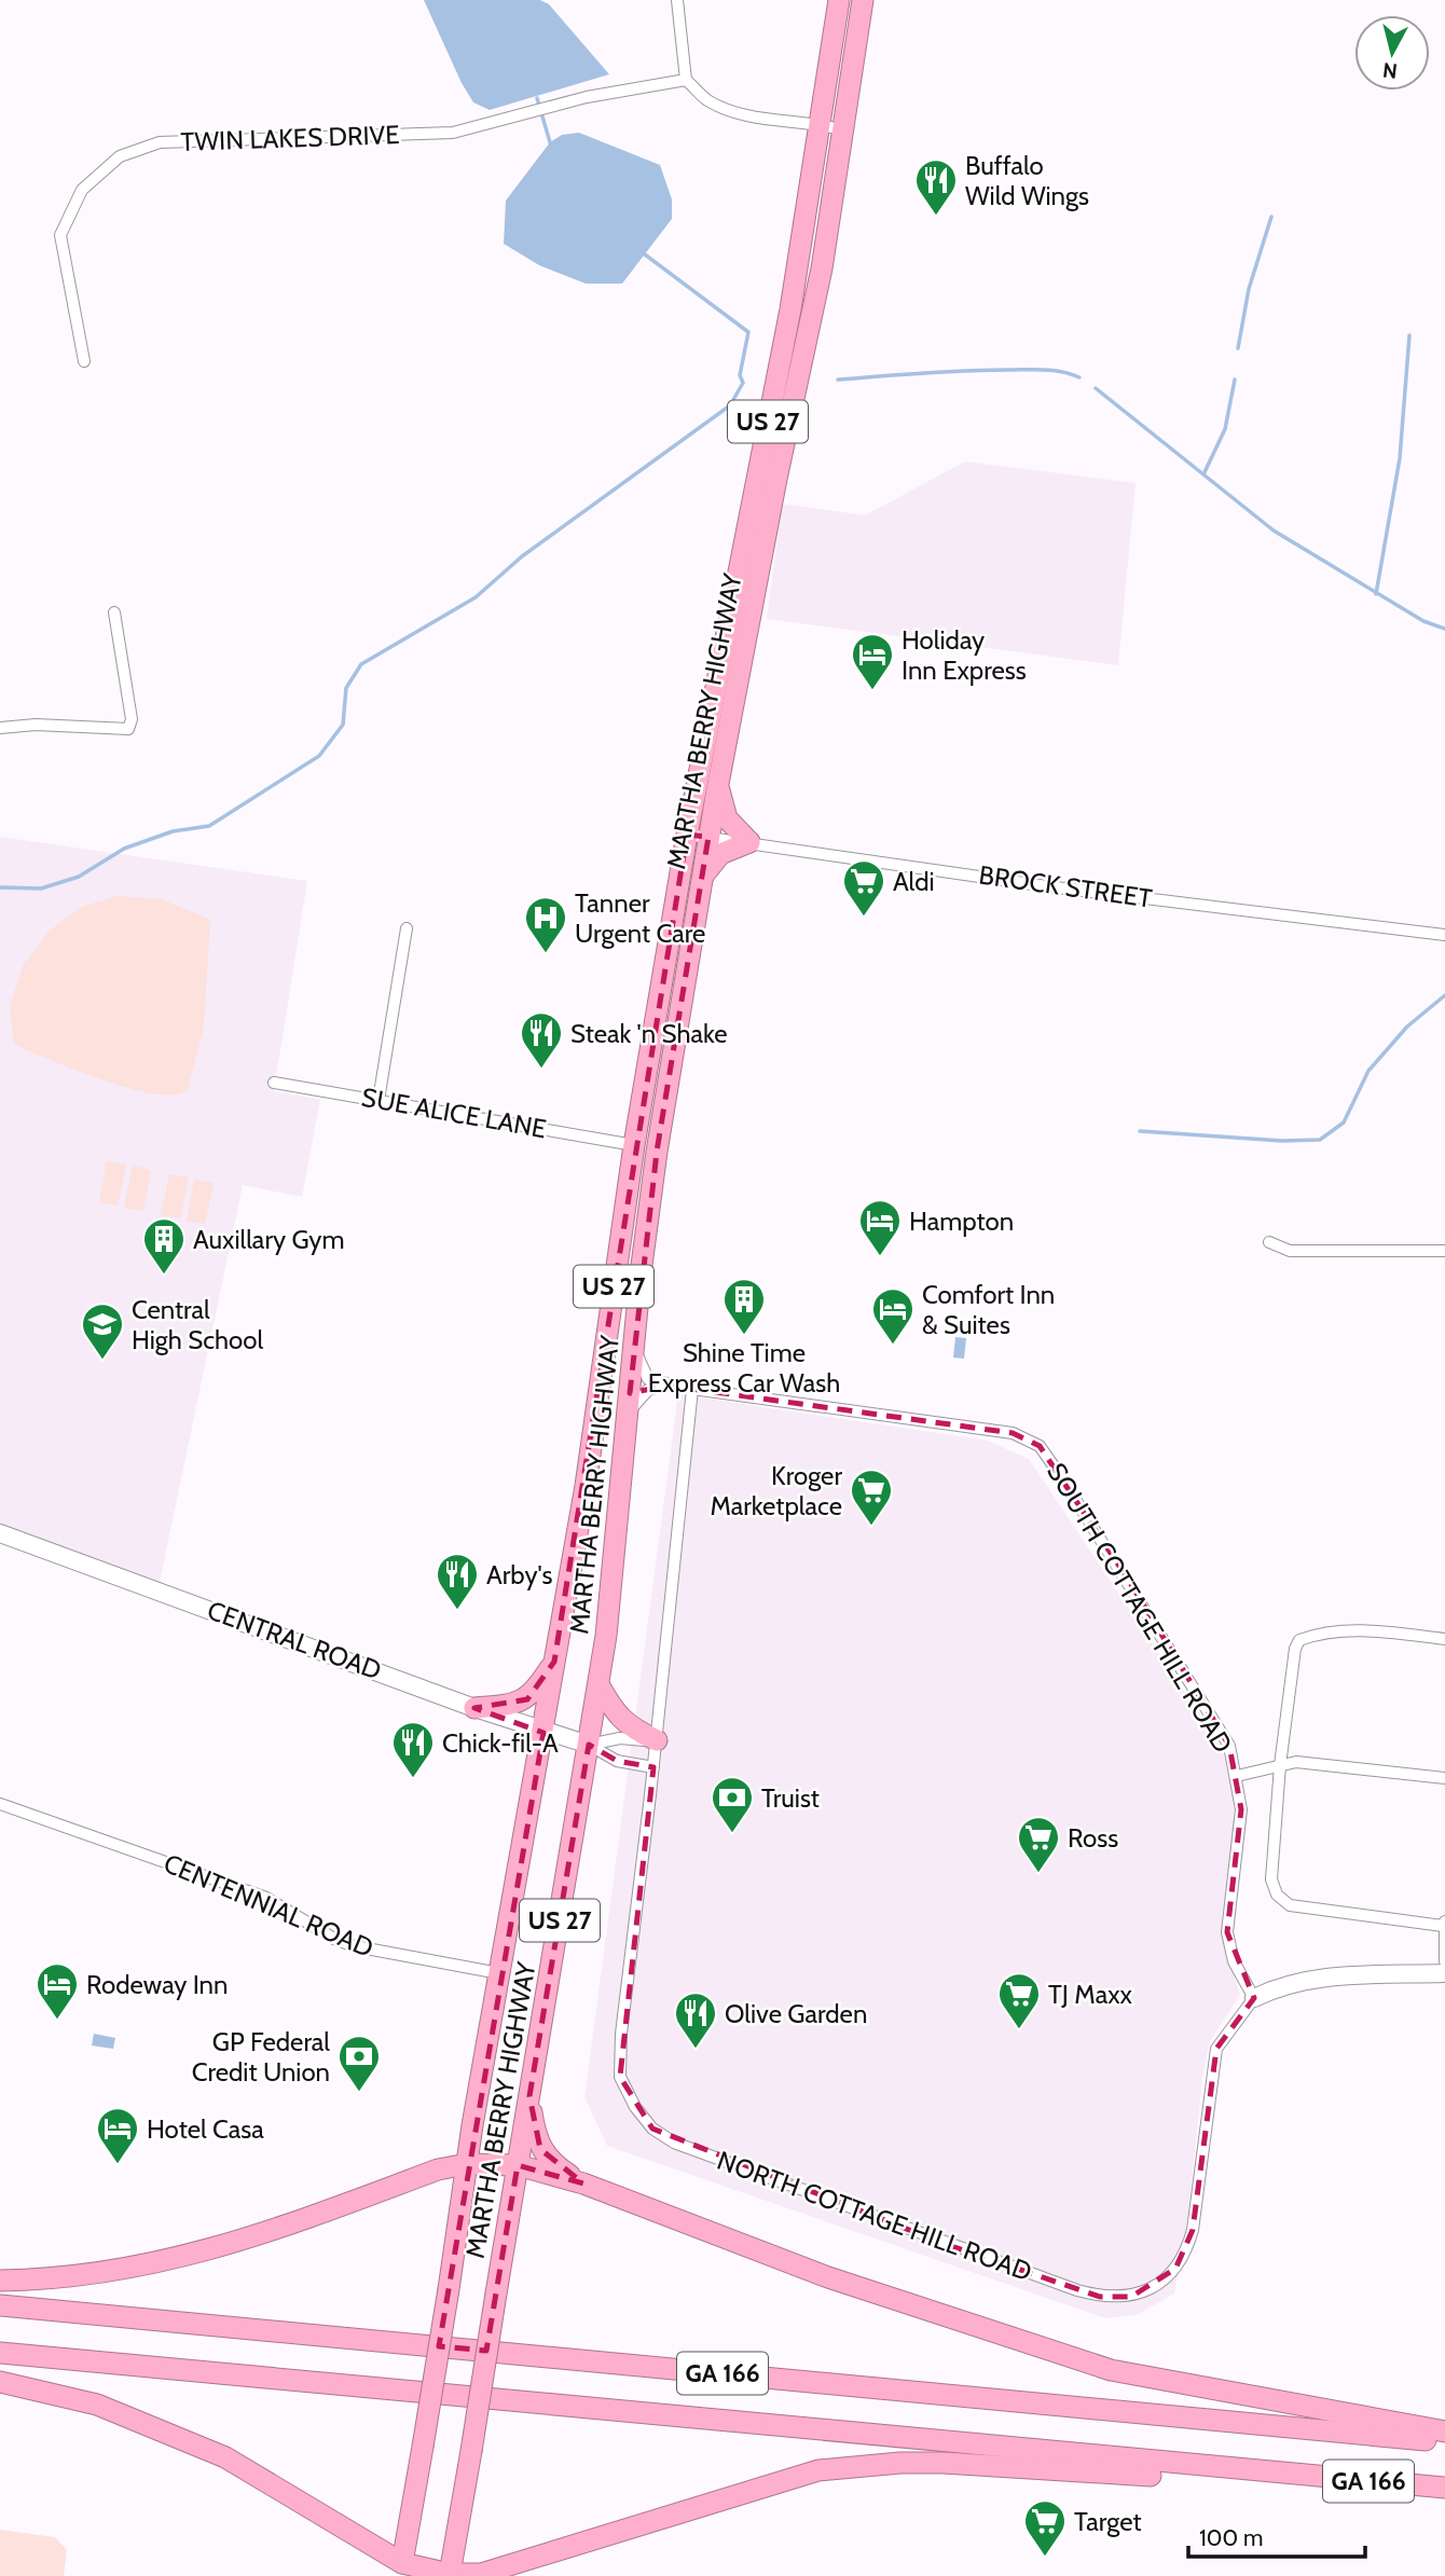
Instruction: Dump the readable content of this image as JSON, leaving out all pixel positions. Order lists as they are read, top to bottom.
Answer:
{
  "streets": {
    "highway": ["US 27", "MARTHA BERRY HIGHWAY", "GA 166"],
    "street": [
      "TWIN LAKES DRIVE",
      "BROCK STREET",
      "SUE ALICE LANE",
      "SOUTH COTTAGE HILL ROAD",
      "CENTRAL ROAD",
      "CENTENNIAL ROAD",
      "NORTH COTTAGE HILL ROAD"
    ]
  },
  "crossings": [
    ["MARTHA BERRY HIGHWAY", "BROCK STREET"],
    ["MARTHA BERRY HIGHWAY", "SUE ALICE LANE"],
    ["MARTHA BERRY HIGHWAY", "CENTRAL ROAD"],
    ["MARTHA BERRY HIGHWAY", "CENTENNIAL ROAD"],
    ["SOUTH COTTAGE HILL ROAD", "NORTH COTTAGE HILL ROAD"],
    ["CENTRAL ROAD", "NORTH COTTAGE HILL ROAD"]
  ],
  "places": {
    "restaurant": [
      "Buffalo Wild Wings",
      "Steak 'n Shake",
      "Arby's",
      "Chick-fil-A",
      "Olive Garden"
    ],
    "hotel": [
      "Holiday Inn Express",
      "Hampton",
      "Comfort Inn & Suites",
      "Rodeway Inn",
      "Hotel Casa"
    ],
    "supermarket": [
      "Aldi",
      "Kroger Marketplace",
      "Ross",
      "TJ Maxx",
      "Target"
    ],
    "hospital": ["Tanner Urgent Care"],
    "building": ["Auxillary Gym", "Shine Time Express Car Wash"],
    "school or university": ["Central High School"],
    "bank": ["Truist", "GP Federal Credit Union"]
  },
  "scale_bar": "100 m",
  "north": "bottom"
}
